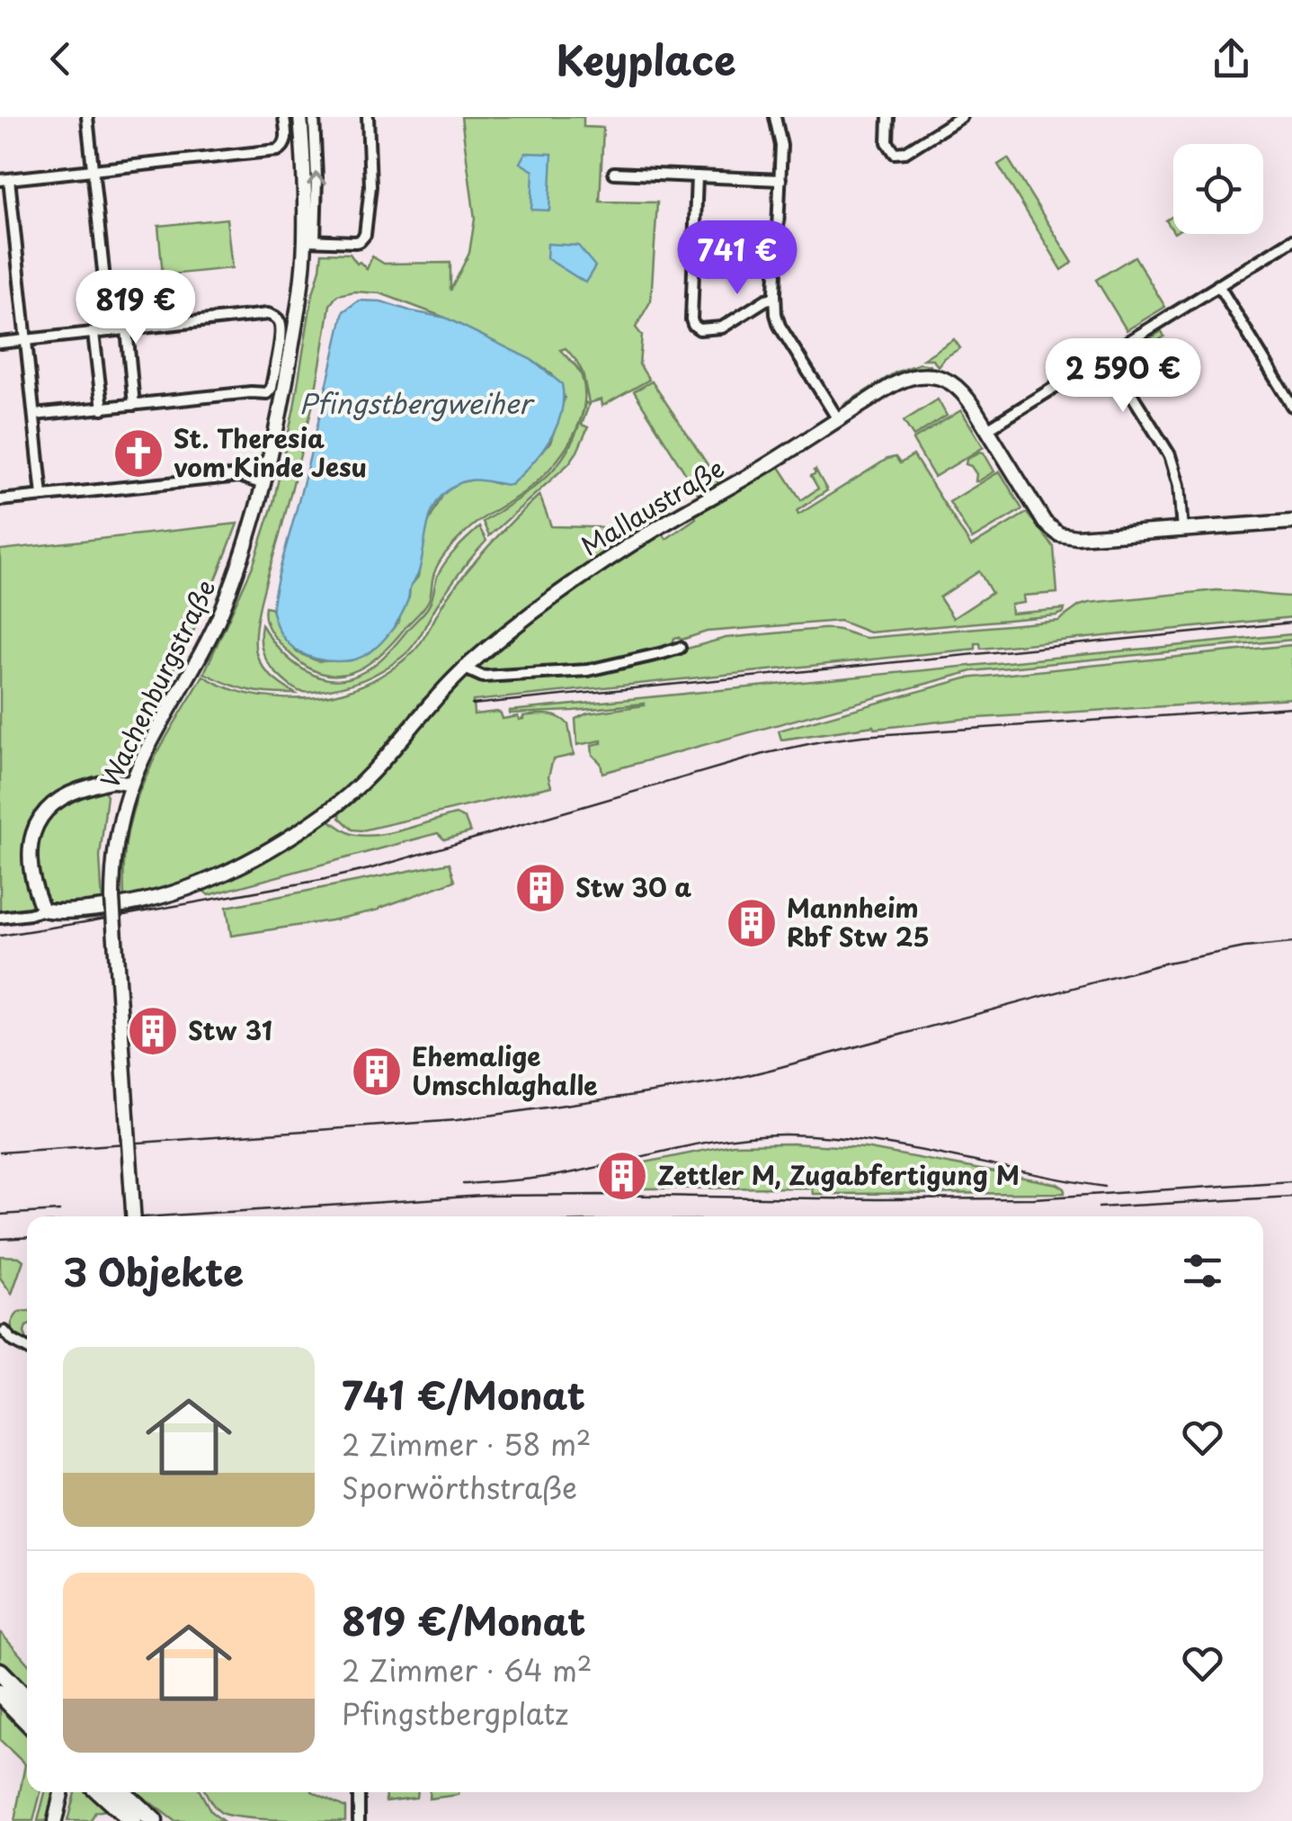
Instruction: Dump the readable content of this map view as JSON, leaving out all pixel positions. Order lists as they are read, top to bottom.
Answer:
{
  "streets": {
    "street": ["Mallaustraße", "Wachenburgstraße"]
  },
  "water": ["Pfingstbergweiher"],
  "places": {
    "church": ["St. Theresia vom Kinde Jesu"],
    "building": [
      "Stw 30 a",
      "Mannheim Rbf Stw 25",
      "Stw 31",
      "Ehemalige Umschlaghalle",
      "Zettler M, Zugabfertigung M"
    ]
  },
  "page": {
    "header": "Keyplace",
    "price": ["741 €", "819 €", "2 590 €"],
    "heading": "3 Objekte",
    "list": [
      {
        "name": "741 €/Monat",
        "note": "2 Zimmer · 58 m² · Sporwörthstraße"
      },
      {
        "name": "819 €/Monat",
        "note": "2 Zimmer · 64 m² · Pfingstbergplatz"
      }
    ]
  }
}
